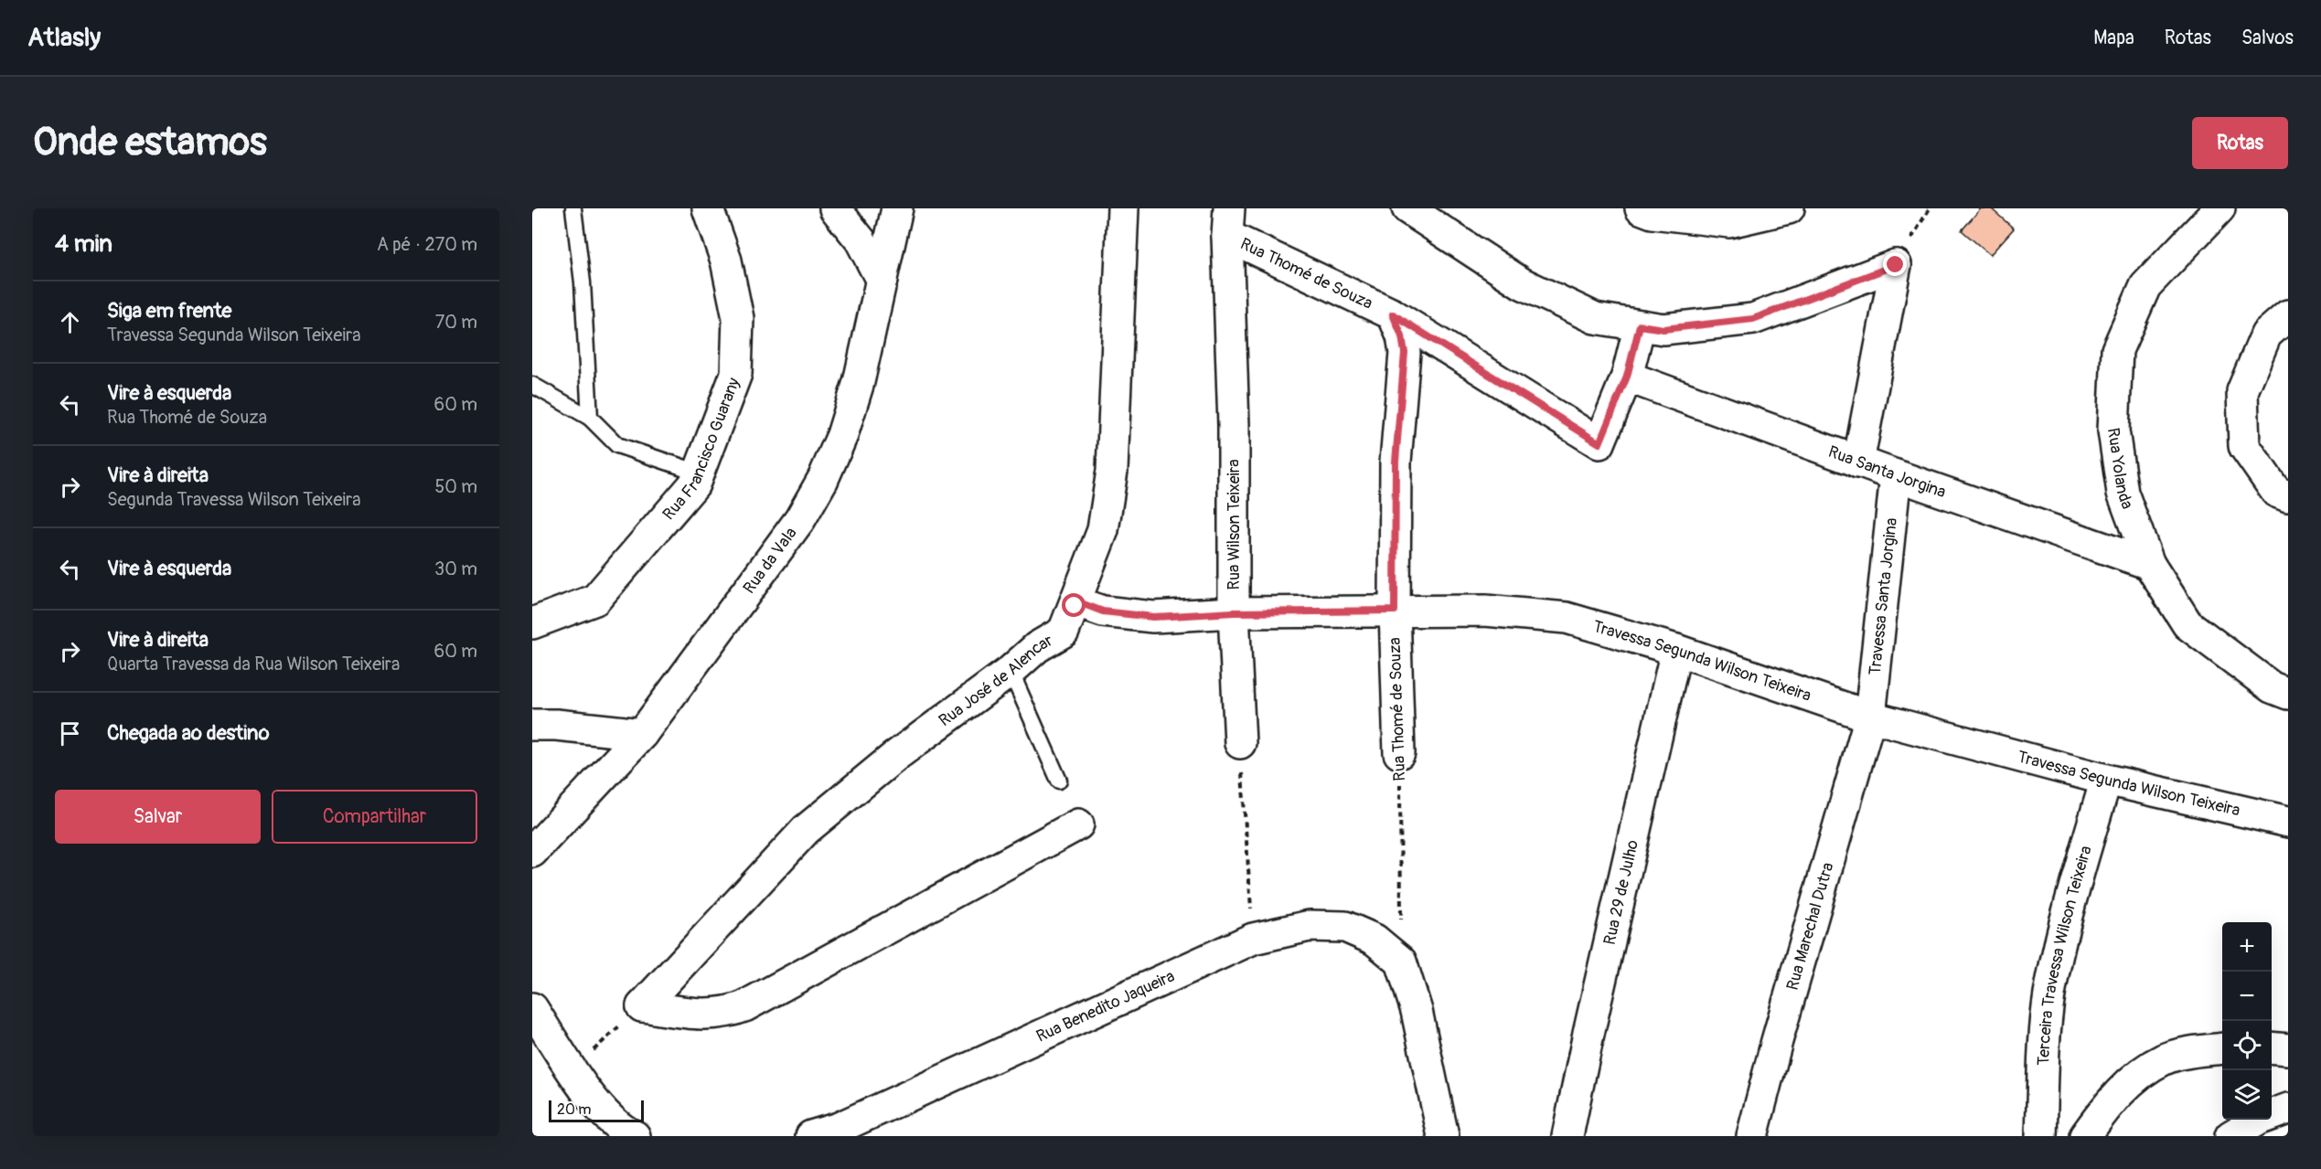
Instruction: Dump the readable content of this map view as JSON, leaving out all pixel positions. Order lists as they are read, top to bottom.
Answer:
{
  "streets": {
    "street": [
      "Rua Thomé de Souza",
      "Rua Francisco Guarany",
      "Rua Yolanda",
      "Rua Santa Jorgina",
      "Rua Wilson Teixeira",
      "Rua da Vala",
      "Travessa Santa Jorgina",
      "Travessa Segunda Wilson Teixeira",
      "Rua José de Alencar",
      "Rua 29 de Julho",
      "Rua Marechal Dutra",
      "Terceira Travessa Wilson Teixeira",
      "Rua Benedito Jaqueira"
    ]
  },
  "crossings": [
    ["Rua Thomé de Souza", "Rua Wilson Teixeira"],
    ["Rua Thomé de Souza", "Travessa Segunda Wilson Teixeira"],
    ["Rua Thomé de Souza", "Rua Benedito Jaqueira"],
    ["Rua Yolanda", "Rua Santa Jorgina"],
    ["Rua Santa Jorgina", "Travessa Santa Jorgina"],
    ["Rua Wilson Teixeira", "Travessa Segunda Wilson Teixeira"],
    ["Travessa Santa Jorgina", "Travessa Segunda Wilson Teixeira"],
    ["Travessa Santa Jorgina", "Rua Marechal Dutra"],
    ["Travessa Segunda Wilson Teixeira", "Rua José de Alencar"],
    ["Travessa Segunda Wilson Teixeira", "Rua 29 de Julho"],
    ["Travessa Segunda Wilson Teixeira", "Rua Marechal Dutra"],
    ["Travessa Segunda Wilson Teixeira", "Terceira Travessa Wilson Teixeira"]
  ],
  "scale_bar": "20 m",
  "page": {
    "header": "Atlasly",
    "nav": ["Mapa", "Rotas", "Salvos"],
    "buttons": [
      "Rotas",
      ["Salvar", "Compartilhar"]
    ],
    "title": "Onde estamos",
    "heading": ["4 min", "A pé · 270 m"],
    "list": [
      ["Siga em frente", "Travessa Segunda Wilson Teixeira", "70 m"],
      ["Vire à esquerda", "Rua Thomé de Souza", "60 m"],
      ["Vire à direita", "Segunda Travessa Wilson Teixeira", "50 m"],
      ["Vire à esquerda", "30 m"],
      ["Vire à direita", "Quarta Travessa da Rua Wilson Teixeira", "60 m"],
      "Chegada ao destino"
    ],
    "map_buttons": ["+", "−"],
    "scale": "20 m"
  }
}
